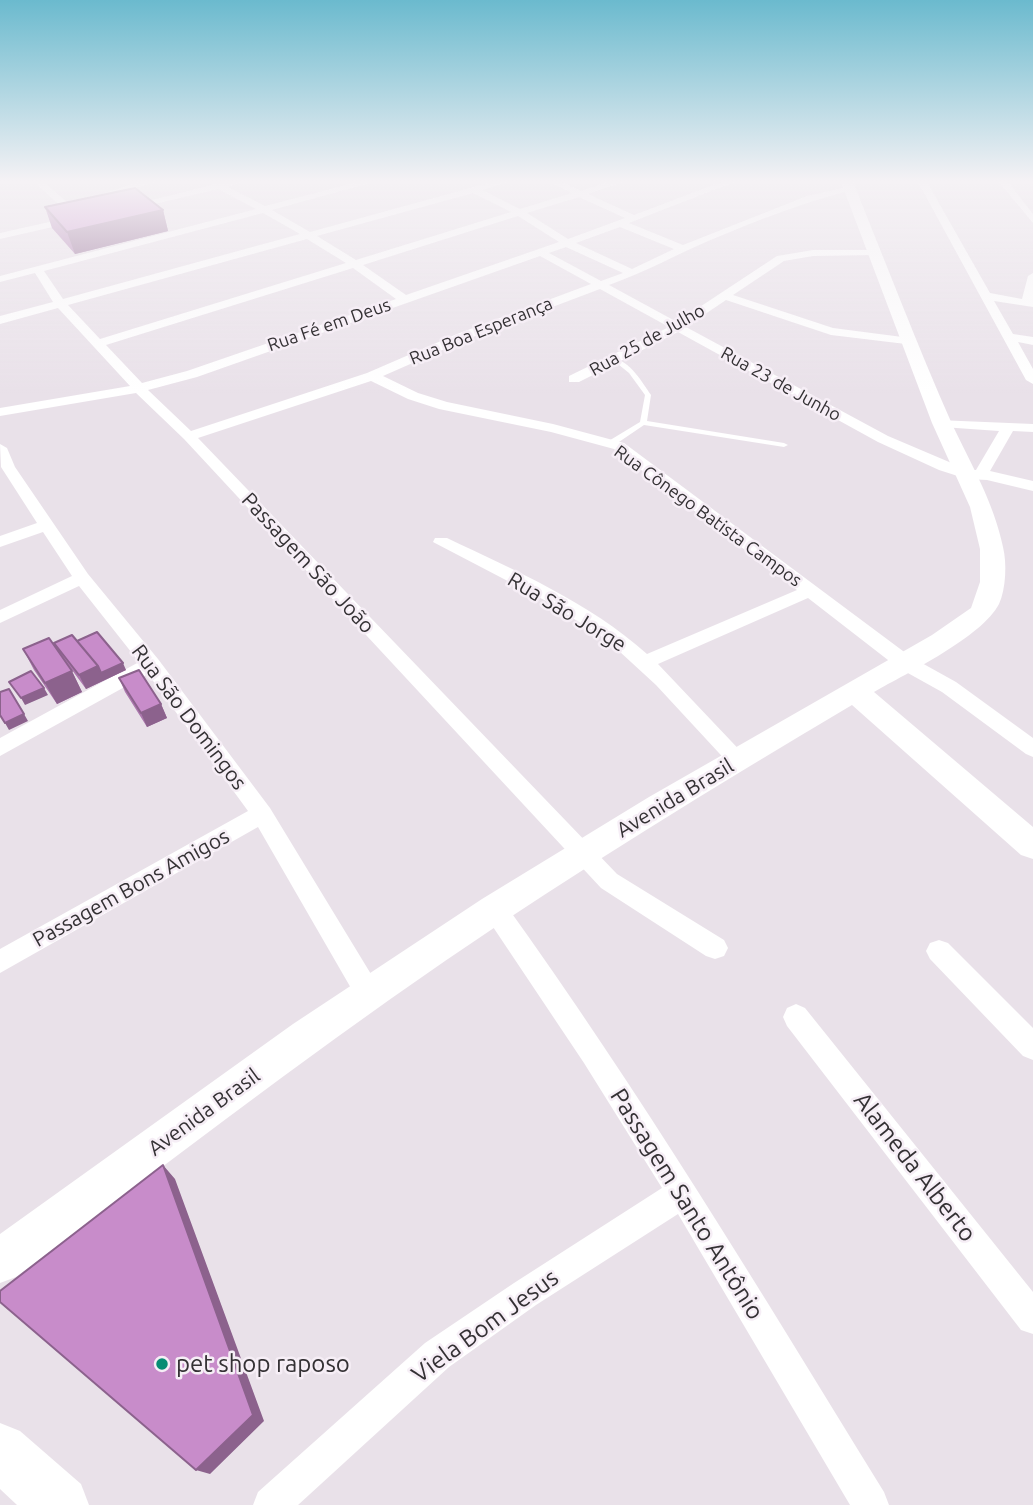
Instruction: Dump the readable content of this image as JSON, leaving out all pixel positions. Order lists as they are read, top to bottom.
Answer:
{
  "streets": {
    "main road": ["Avenida Brasil"],
    "street": [
      "Rua Fé em Deus",
      "Rua Boa Esperança",
      "Rua 25 de Julho",
      "Rua 23 de Junho",
      "Rua Cônego Batista Campos",
      "Passagem São João",
      "Rua São Jorge",
      "Rua São Domingos",
      "Passagem Bons Amigos",
      "Alameda Alberto",
      "Passagem Santo Antônio",
      "Viela Bom Jesus"
    ]
  },
  "crossings": [
    ["Rua Fé em Deus", "Rua 23 de Junho"],
    ["Rua Fé em Deus", "Passagem São João"],
    ["Rua Boa Esperança", "Rua 23 de Junho"],
    ["Rua Boa Esperança", "Rua Cônego Batista Campos"],
    ["Rua Boa Esperança", "Passagem São João"],
    ["Rua 25 de Julho", "Rua 23 de Junho"],
    ["Rua 23 de Junho", "Avenida Brasil"],
    ["Rua Cônego Batista Campos", "Avenida Brasil"],
    ["Passagem São João", "Avenida Brasil"],
    ["Rua São Jorge", "Avenida Brasil"],
    ["Rua São Domingos", "Avenida Brasil"],
    ["Rua São Domingos", "Passagem Bons Amigos"],
    ["Avenida Brasil", "Passagem Santo Antônio"],
    ["Passagem Santo Antônio", "Viela Bom Jesus"]
  ],
  "places": ["pet shop raposo"]
}
